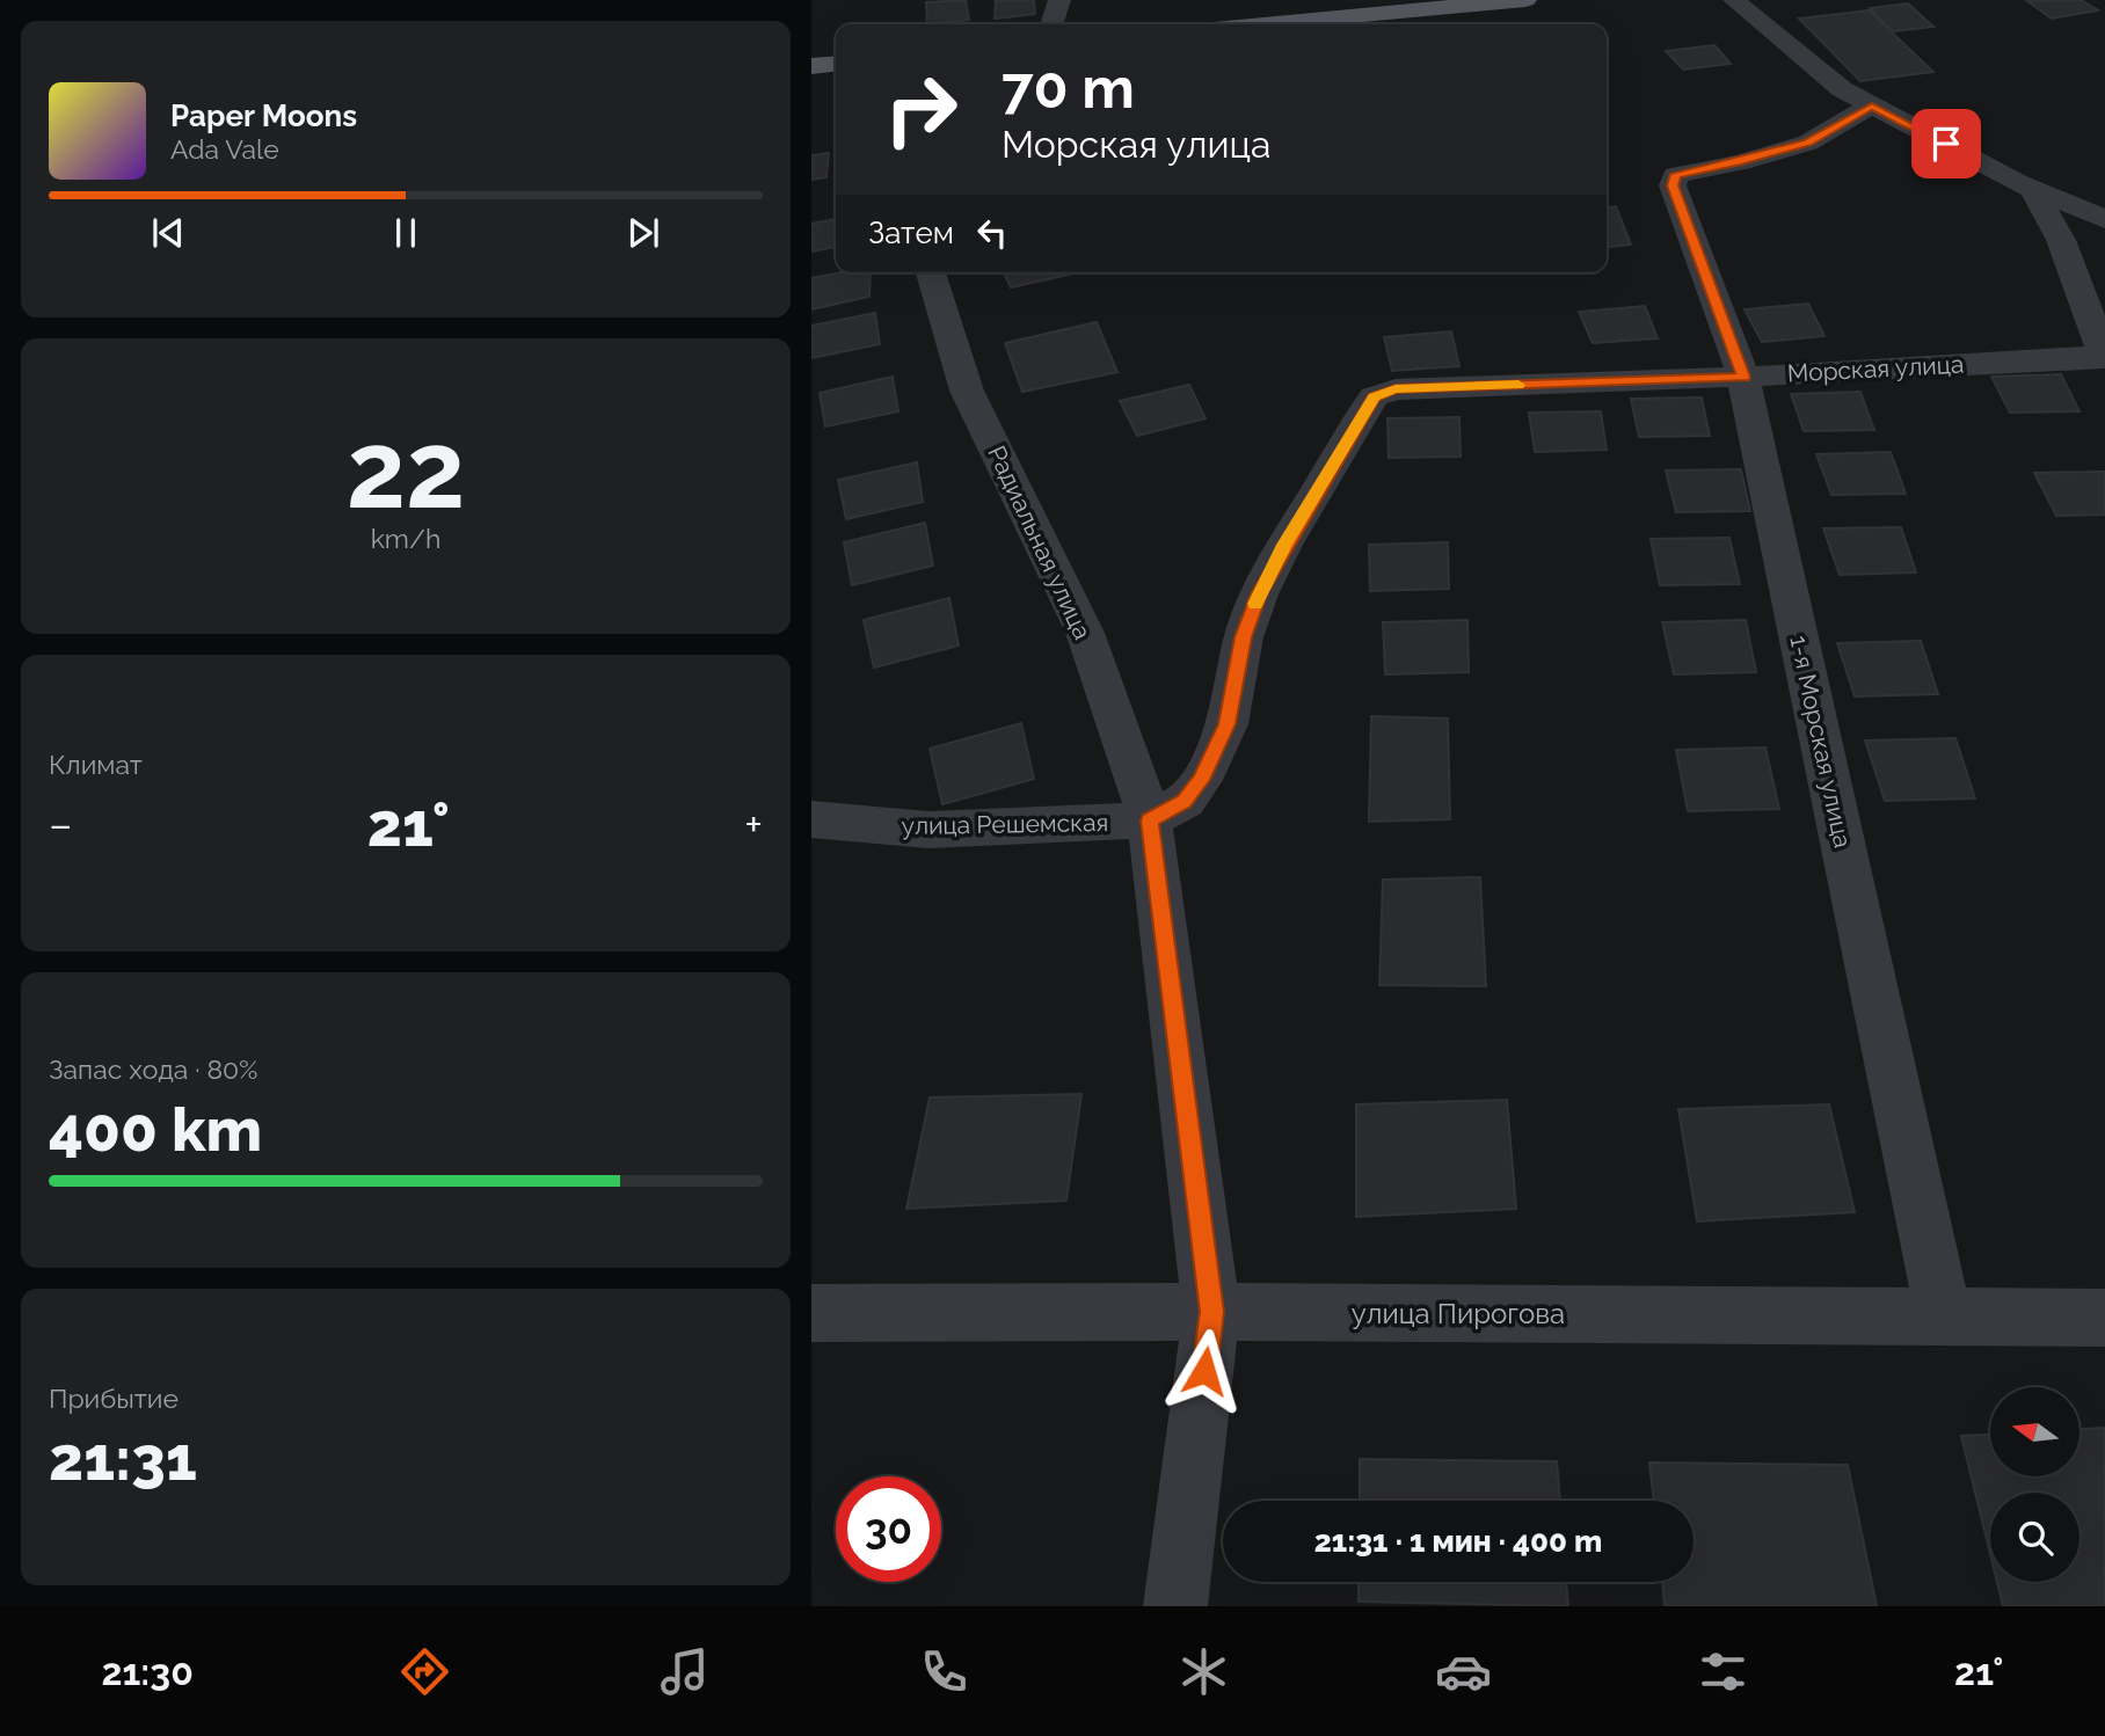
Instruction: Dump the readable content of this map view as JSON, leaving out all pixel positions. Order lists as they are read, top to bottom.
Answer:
{
  "streets": {
    "street": [
      "Морская улица",
      "Радиальная улица",
      "1-я Морская улица",
      "улица Решемская",
      "улица Пирогова"
    ]
  },
  "crossings": [
    ["Морская улица", "Радиальная улица"],
    ["Морская улица", "1-я Морская улица"],
    ["Морская улица", "улица Решемская"],
    ["Радиальная улица", "улица Решемская"],
    ["1-я Морская улица", "улица Пирогова"]
  ],
  "north": "left",
  "page": {
    "turn": ["70 m", "Морская улица"],
    "song": ["Paper Moons", "Ada Vale"],
    "then": "Затем",
    "tile": [
      ["22", "km/h"],
      "Климат",
      ["Запас хода · 80%", "400 km"],
      ["Прибытие", "21:31"]
    ],
    "heat": ["−", "21°", "+"],
    "limit": "30",
    "trip": "21:31 · 1 мин · 400 m",
    "tabs": ["21:30", "21°"]
  }
}
